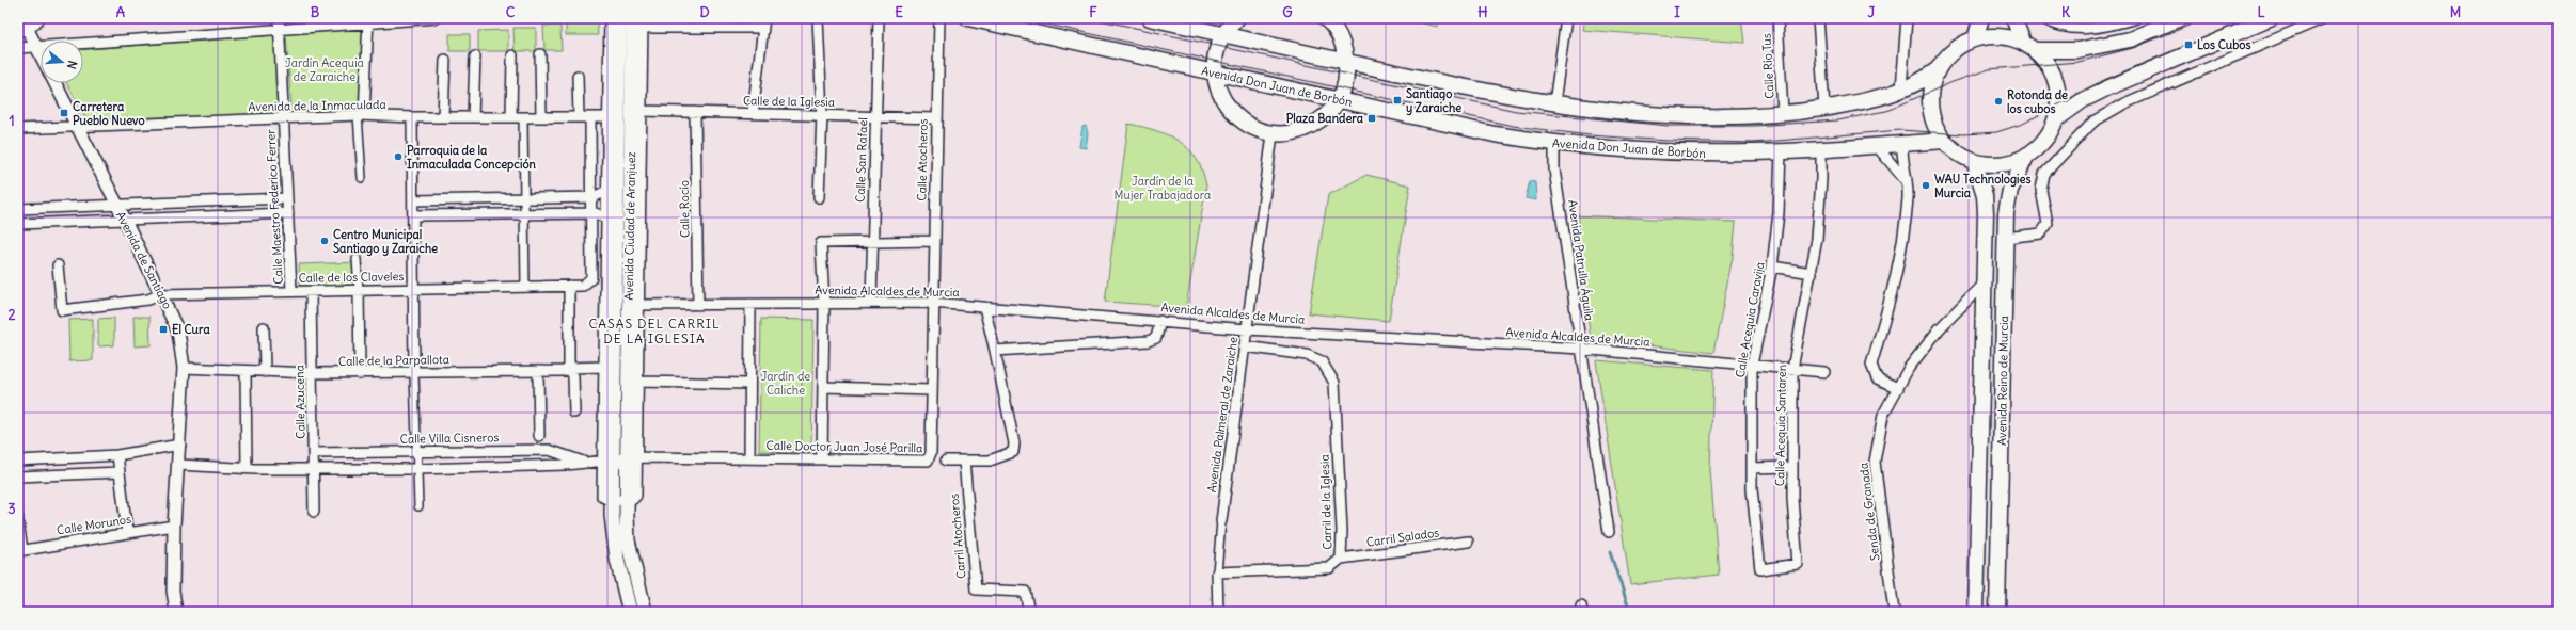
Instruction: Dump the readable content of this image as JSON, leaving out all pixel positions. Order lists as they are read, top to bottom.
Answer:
{
  "streets": {
    "main road": ["Avenida Don Juan de Borbón", "Avenida Ciudad de Aranjuez", "Avenida Reino de Murcia"],
    "street": [
      "Calle Río Tus",
      "Calle de la Iglesia",
      "Avenida de la Inmaculada",
      "Calle San Rafael",
      "Calle Atocheros",
      "Calle Maestro Federico Ferrer",
      "Calle Rocío",
      "Avenida de Santiago",
      "Avenida Patrulla Águila",
      "Calle de los Claveles",
      "Avenida Alcaldes de Murcia",
      "Calle Acequia Caravija",
      "Calle de la Parpallota",
      "Calle Azucena",
      "Avenida Palmeral de Zaraiche",
      "Calle Acequia Santaren",
      "Calle Villa Cisneros",
      "Calle Doctor Juan José Parilla",
      "Carril de la Iglesia",
      "Senda de Granada",
      "Calle Morunos",
      "Carril Atocheros",
      "Carril Salados"
    ]
  },
  "crossings": [
    ["Avenida Don Juan de Borbón", "Avenida Patrulla Águila"],
    ["Avenida Don Juan de Borbón", "Calle Acequia Caravija"],
    ["Avenida Don Juan de Borbón", "Avenida Reino de Murcia"],
    ["Avenida Don Juan de Borbón", "Calle Acequia Santaren"],
    ["Calle de la Iglesia", "Calle San Rafael"],
    ["Calle de la Iglesia", "Calle Atocheros"],
    ["Calle de la Iglesia", "Calle Rocío"],
    ["Avenida de la Inmaculada", "Calle Maestro Federico Ferrer"],
    ["Avenida de la Inmaculada", "Avenida de Santiago"],
    ["Avenida de la Inmaculada", "Calle de los Claveles"],
    ["Calle San Rafael", "Avenida Alcaldes de Murcia"],
    ["Calle Atocheros", "Avenida Alcaldes de Murcia"],
    ["Calle Atocheros", "Calle Doctor Juan José Parilla"],
    ["Calle Maestro Federico Ferrer", "Calle de los Claveles"],
    ["Calle Rocío", "Avenida Alcaldes de Murcia"],
    ["Avenida Ciudad de Aranjuez", "Calle Villa Cisneros"],
    ["Avenida Ciudad de Aranjuez", "Calle Doctor Juan José Parilla"],
    ["Avenida de Santiago", "Calle de los Claveles"],
    ["Avenida de Santiago", "Calle de la Parpallota"],
    ["Avenida de Santiago", "Calle Villa Cisneros"],
    ["Avenida de Santiago", "Calle Morunos"],
    ["Avenida Patrulla Águila", "Avenida Alcaldes de Murcia"],
    ["Calle de los Claveles", "Calle Azucena"],
    ["Avenida Alcaldes de Murcia", "Calle Acequia Caravija"],
    ["Avenida Alcaldes de Murcia", "Avenida Palmeral de Zaraiche"],
    ["Avenida Alcaldes de Murcia", "Calle Acequia Santaren"],
    ["Avenida Alcaldes de Murcia", "Calle Doctor Juan José Parilla"],
    ["Calle Acequia Caravija", "Calle Acequia Santaren"],
    ["Calle de la Parpallota", "Calle Azucena"],
    ["Avenida Reino de Murcia", "Senda de Granada"],
    ["Calle Azucena", "Calle Villa Cisneros"],
    ["Avenida Palmeral de Zaraiche", "Carril de la Iglesia"],
    ["Calle Villa Cisneros", "Calle Doctor Juan José Parilla"],
    ["Carril de la Iglesia", "Carril Salados"]
  ],
  "districts": ["CASAS DEL CARRIL DE LA IGLESIA"],
  "parks": ["Jardín Acequia de Zaraiche", "Jardín de la Mujer Trabajadora", "Jardín de Caliche"],
  "places": {
    "transit": [
      "Los Cubos",
      "Santiago y Zaraiche",
      "Carretera Pueblo Nuevo",
      "Plaza Bandera",
      "El Cura"
    ],
    "other": [
      "Rotonda de los cubos",
      "Parroquia de la Inmaculada Concepción",
      "WAU Technologies Murcia",
      "Centro Municipal Santiago y Zaraiche"
    ]
  },
  "north": "right",
  "grid": {
    "columns": [
      "A",
      "B",
      "C",
      "D",
      "E",
      "F",
      "G",
      "H",
      "I",
      "J",
      "K",
      "L",
      "M"
    ],
    "rows": ["1", "2", "3"]
  }
}
